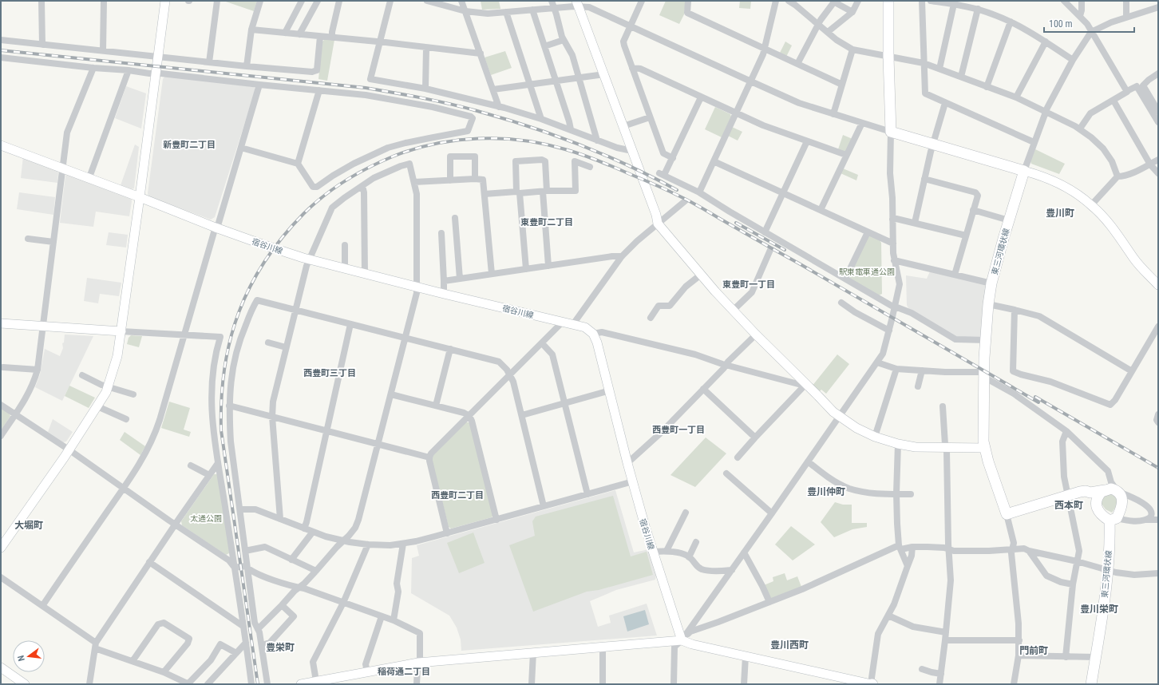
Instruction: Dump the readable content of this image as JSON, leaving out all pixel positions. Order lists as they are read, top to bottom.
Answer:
{
  "streets": {
    "main road": ["東三河環状線"],
    "street": ["宿谷川線"]
  },
  "districts": [
    "新豊町二丁目",
    "豊川町",
    "東豊町二丁目",
    "東豊町一丁目",
    "西豊町三丁目",
    "西豊町一丁目",
    "豊川仲町",
    "西豊町二丁目",
    "西本町",
    "大堀町",
    "豊川栄町",
    "豊川西町",
    "豊栄町",
    "門前町",
    "稲荷通二丁目"
  ],
  "parks": ["駅東電車通公園", "太通公園"],
  "scale_bar": "100 m",
  "north": "left"
}
